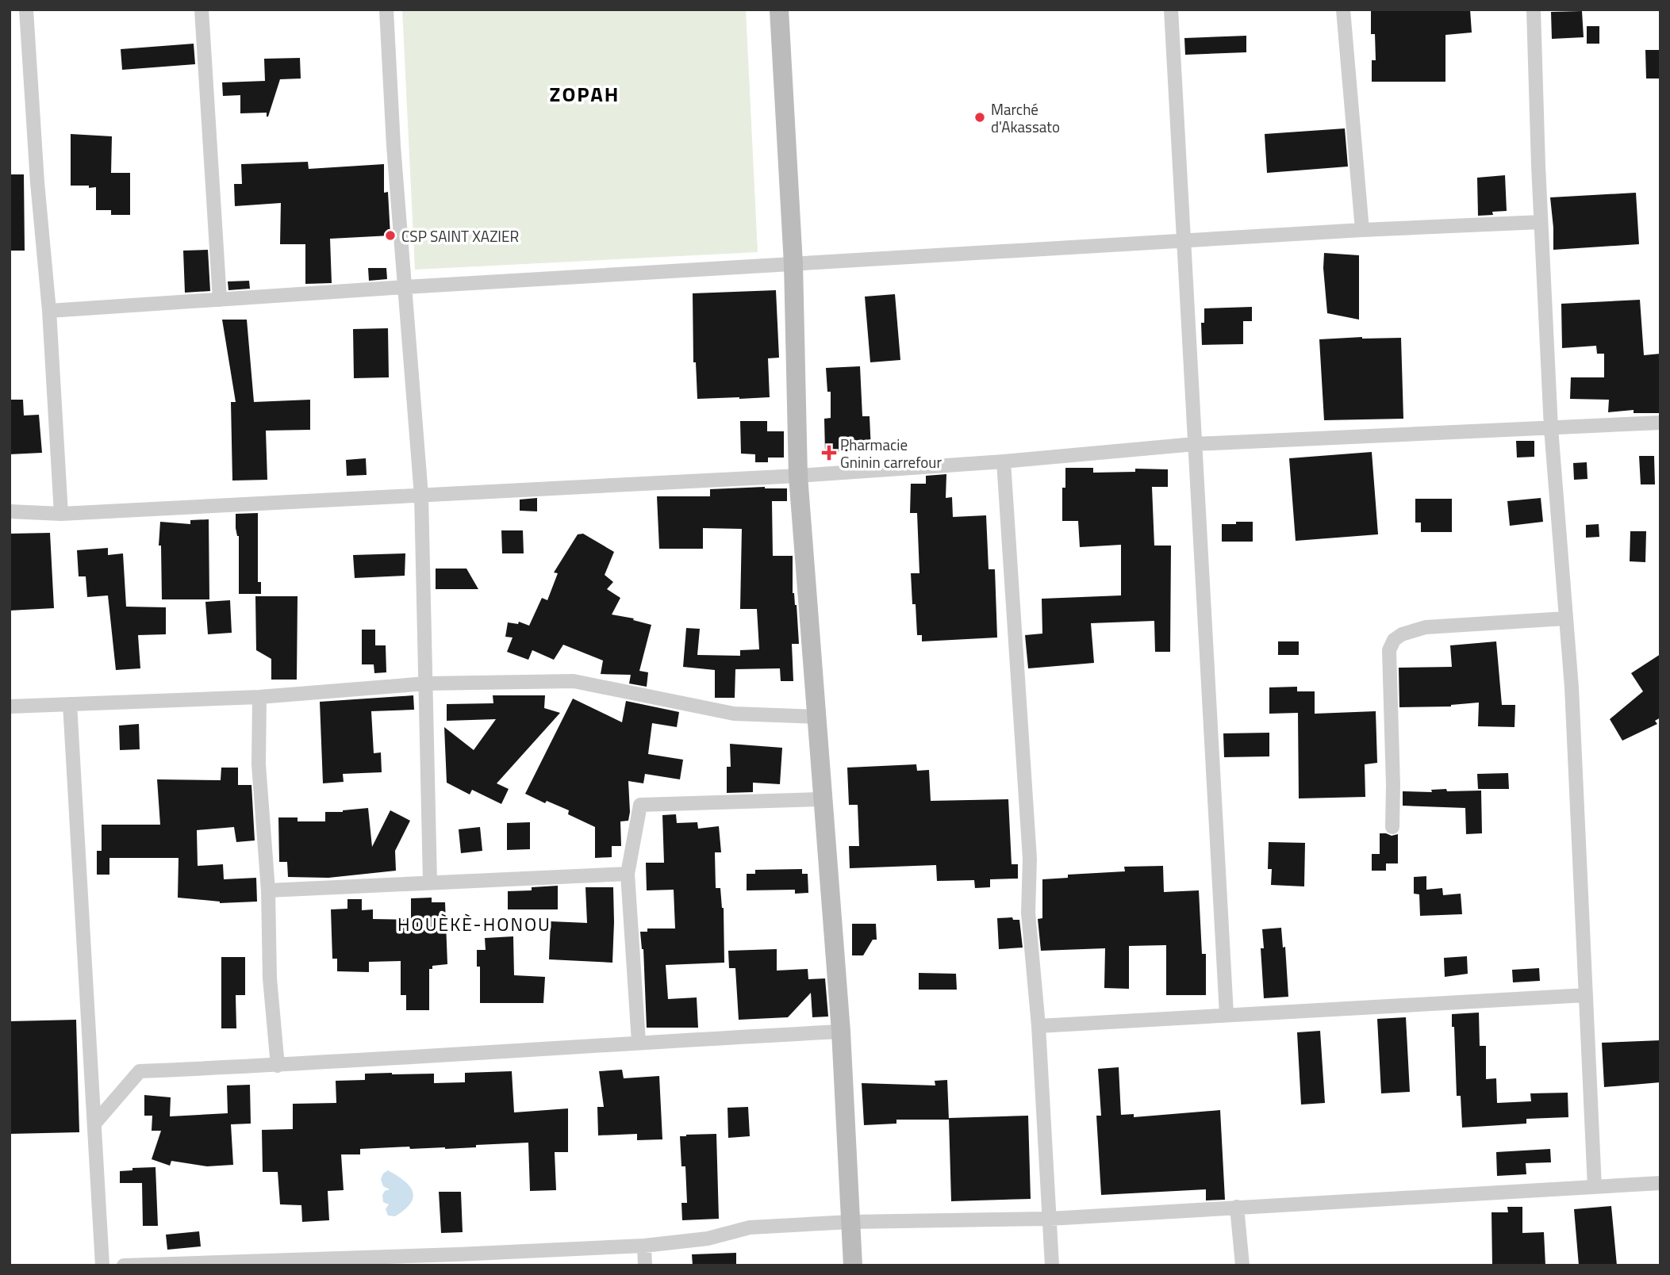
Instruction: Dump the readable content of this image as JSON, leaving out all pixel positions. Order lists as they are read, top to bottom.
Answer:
{
  "districts": ["ZOPAH", "HOUÈKÈ-HONOU"],
  "places": {
    "other": ["Marché d'Akassato", "CSP SAINT XAZIER"],
    "health": ["Pharmacie Gninin carrefour"]
  }
}
